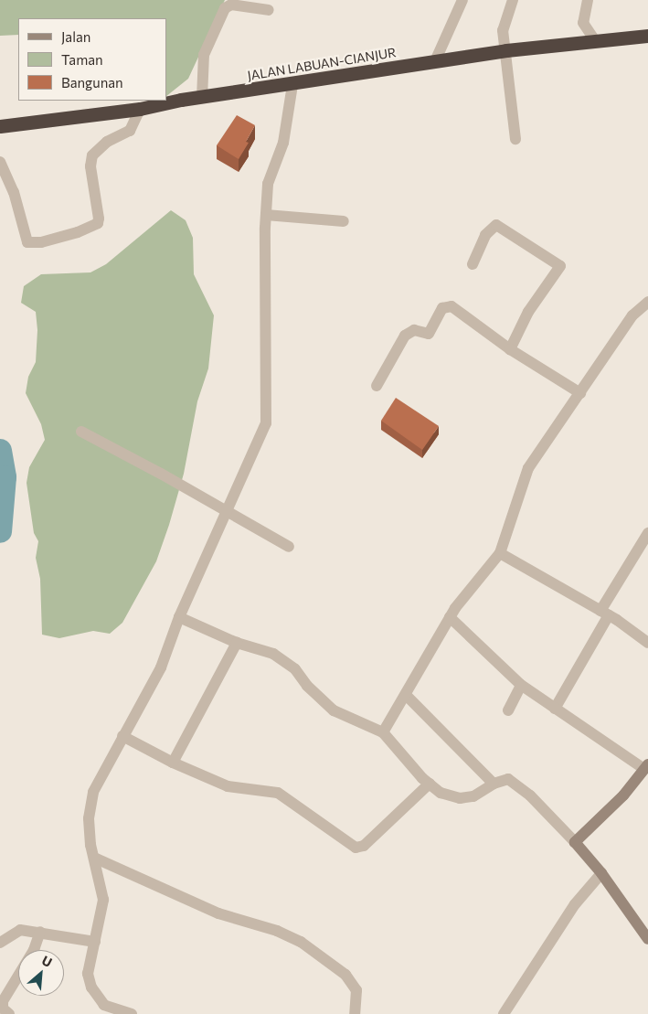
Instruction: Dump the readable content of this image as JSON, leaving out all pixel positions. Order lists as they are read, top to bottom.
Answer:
{
  "streets": {
    "highway": ["JALAN LABUAN-CIANJUR"]
  },
  "legend": ["Jalan", "Taman", "Bangunan"],
  "north": "top right"
}
